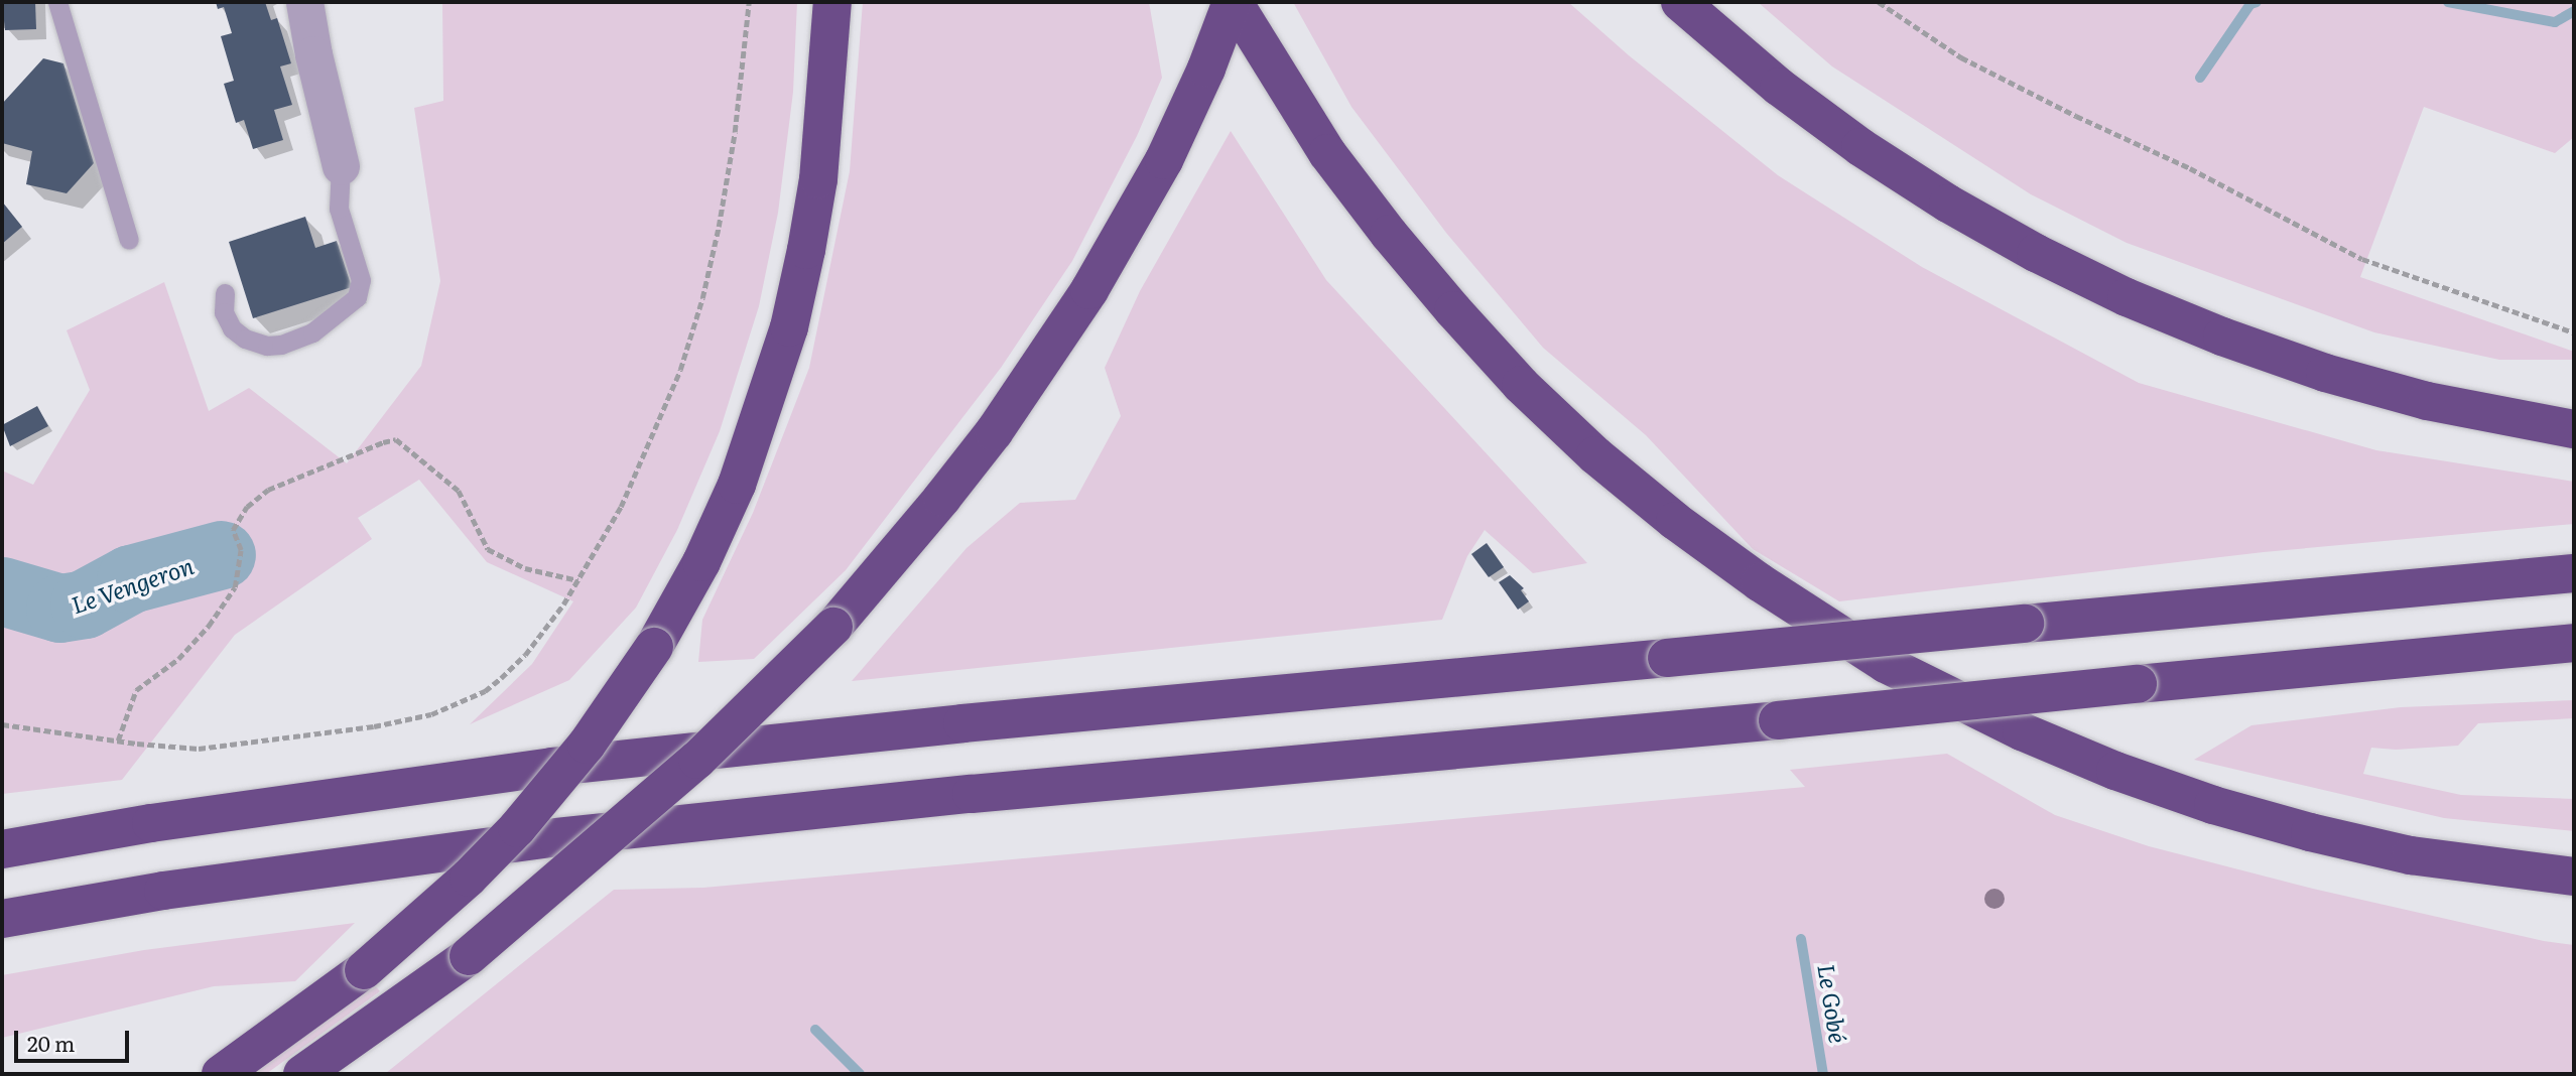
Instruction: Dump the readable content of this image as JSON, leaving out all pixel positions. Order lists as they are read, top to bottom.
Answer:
{
  "water": ["Le Vengeron", "Le Gobé"],
  "scale_bar": "20 m"
}
